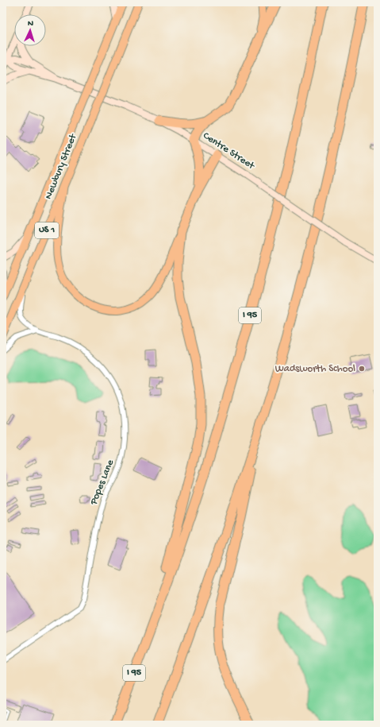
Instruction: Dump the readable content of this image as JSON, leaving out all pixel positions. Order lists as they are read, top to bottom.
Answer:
{
  "streets": {
    "highway": ["I 95"],
    "main road": ["Centre Street", "Newbury Street", "US 1"],
    "street": ["Popes Lane"]
  },
  "crossings": [
    ["Newbury Street", "Popes Lane"]
  ],
  "places": ["Wadsworth School"],
  "north": "top"
}
